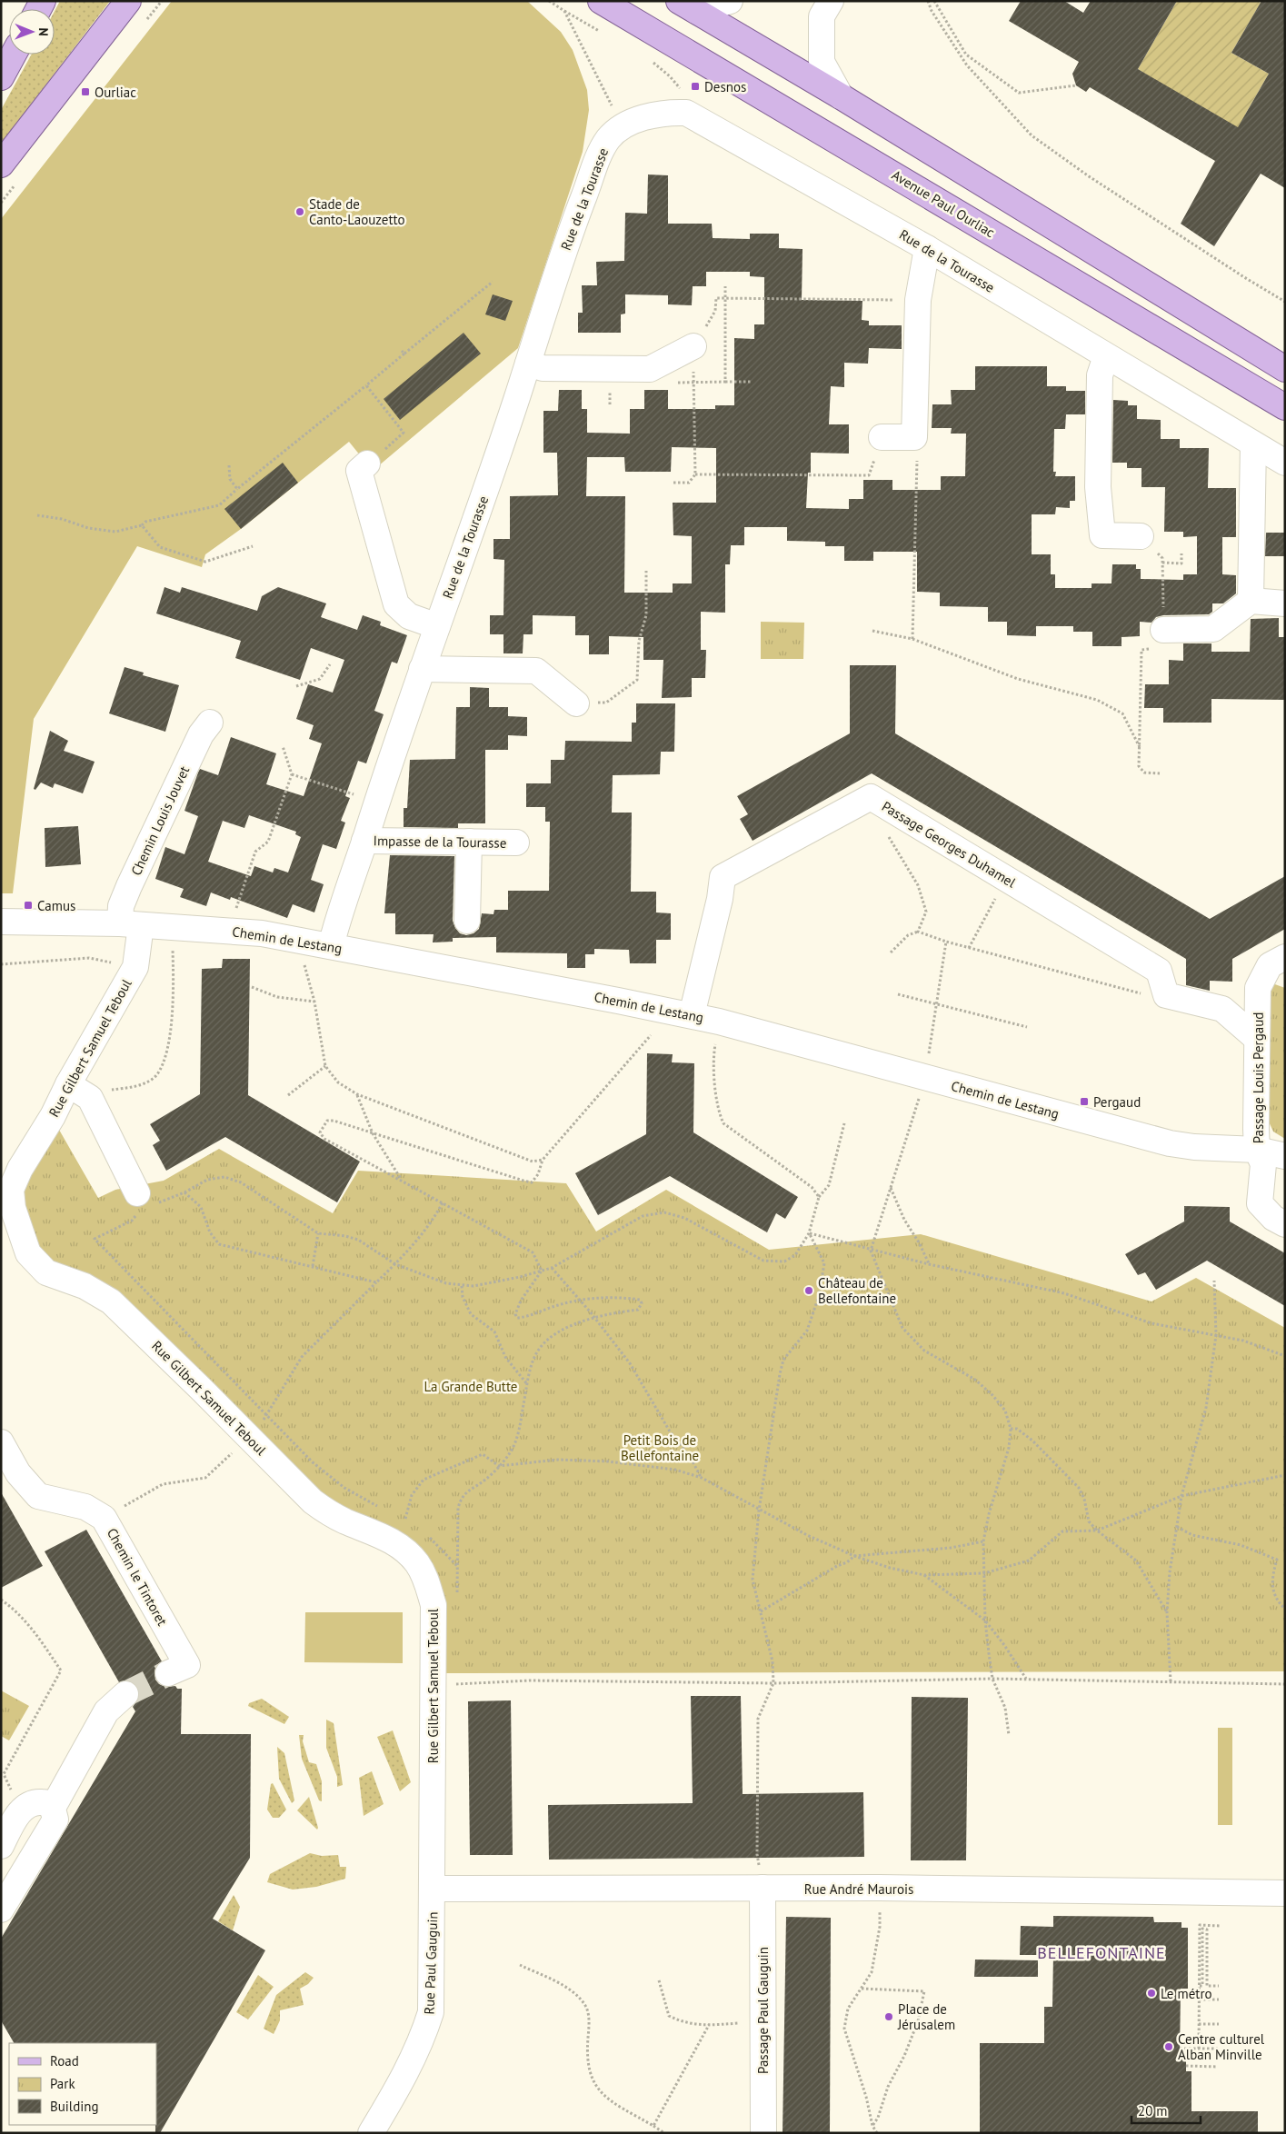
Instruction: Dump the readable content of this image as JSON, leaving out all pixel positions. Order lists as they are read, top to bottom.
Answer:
{
  "streets": {
    "main road": ["Avenue Paul Ourliac"],
    "street": [
      "Rue de la Tourasse",
      "Chemin Louis Jouvet",
      "Impasse de la Tourasse",
      "Passage Georges Duhamel",
      "Chemin de Lestang",
      "Rue Gilbert Samuel Teboul",
      "Passage Louis Pergaud",
      "Chemin le Tintoret",
      "Rue André Maurois",
      "Rue Paul Gauguin",
      "Passage Paul Gauguin"
    ]
  },
  "crossings": [
    ["Rue de la Tourasse", "Impasse de la Tourasse"],
    ["Rue de la Tourasse", "Chemin de Lestang"],
    ["Chemin Louis Jouvet", "Chemin de Lestang"],
    ["Chemin Louis Jouvet", "Rue Gilbert Samuel Teboul"],
    ["Passage Georges Duhamel", "Chemin de Lestang"],
    ["Chemin de Lestang", "Rue Gilbert Samuel Teboul"],
    ["Chemin de Lestang", "Passage Louis Pergaud"],
    ["Rue Gilbert Samuel Teboul", "Rue André Maurois"],
    ["Rue Gilbert Samuel Teboul", "Rue Paul Gauguin"],
    ["Rue André Maurois", "Rue Paul Gauguin"],
    ["Rue André Maurois", "Passage Paul Gauguin"]
  ],
  "districts": ["BELLEFONTAINE"],
  "parks": ["La Grande Butte", "Petit Bois de Bellefontaine"],
  "places": {
    "transit": [
      "Desnos",
      "Ourliac",
      "Camus",
      "Pergaud"
    ],
    "other": [
      "Stade de Canto-Laouzetto",
      "Château de Bellefontaine",
      "Le métro",
      "Place de Jérusalem",
      "Centre culturel Alban Minville"
    ]
  },
  "legend": ["Road", "Park", "Building"],
  "scale_bar": "20 m",
  "north": "right"
}
